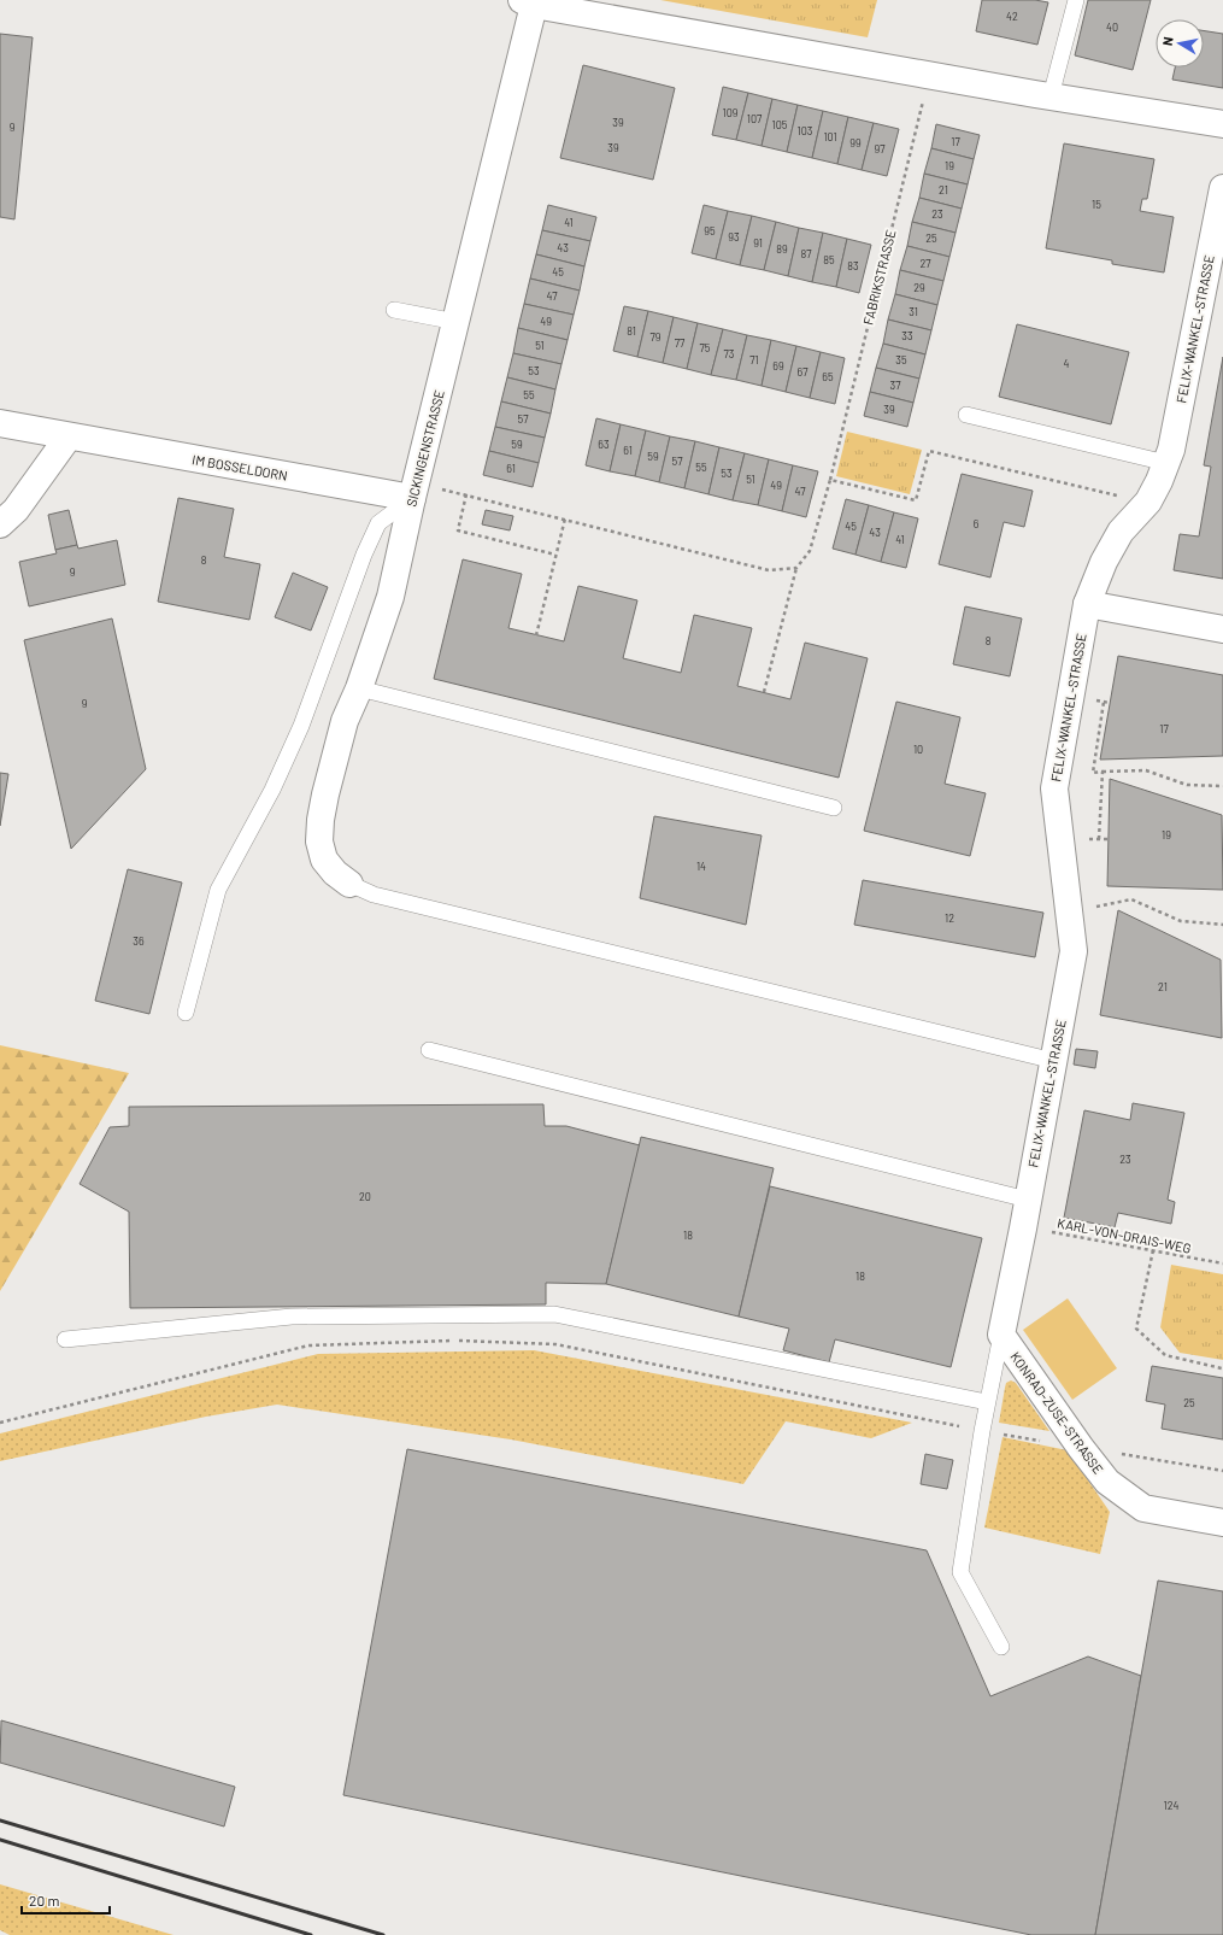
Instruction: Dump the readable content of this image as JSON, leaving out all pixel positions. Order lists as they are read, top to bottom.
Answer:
{
  "streets": {
    "street": [
      "FELIX-WANKEL-STRASSE",
      "SICKINGENSTRASSE",
      "IM BOSSELDORN",
      "KONRAD-ZUSE-STRASSE"
    ],
    "path": ["FABRIKSTRASSE", "KARL-VON-DRAIS-WEG"]
  },
  "crossings": [
    ["FELIX-WANKEL-STRASSE", "KARL-VON-DRAIS-WEG"],
    ["FELIX-WANKEL-STRASSE", "KONRAD-ZUSE-STRASSE"],
    ["SICKINGENSTRASSE", "IM BOSSELDORN"]
  ],
  "house_numbers": [
    "42",
    "40",
    "109",
    "107",
    "39",
    "105",
    "9",
    "103",
    "101",
    "17",
    "99",
    "39",
    "97",
    "19",
    "21",
    "15",
    "23",
    "41",
    "95",
    "93",
    "25",
    "91",
    "43",
    "89",
    "87",
    "85",
    "27",
    "83",
    "45",
    "29",
    "47",
    "31",
    "49",
    "81",
    "33",
    "79",
    "77",
    "51",
    "75",
    "73",
    "71",
    "35",
    "4",
    "69",
    "53",
    "67",
    "65",
    "37",
    "55",
    "39",
    "57",
    "59",
    "63",
    "61",
    "59",
    "57",
    "55",
    "61",
    "53",
    "51",
    "49",
    "47",
    "6",
    "45",
    "43",
    "41",
    "8",
    "9",
    "8",
    "9",
    "17",
    "10",
    "19",
    "14",
    "12",
    "36",
    "21",
    "23",
    "20",
    "18",
    "18",
    "25",
    "124"
  ],
  "scale_bar": "20 m",
  "north": "left"
}
